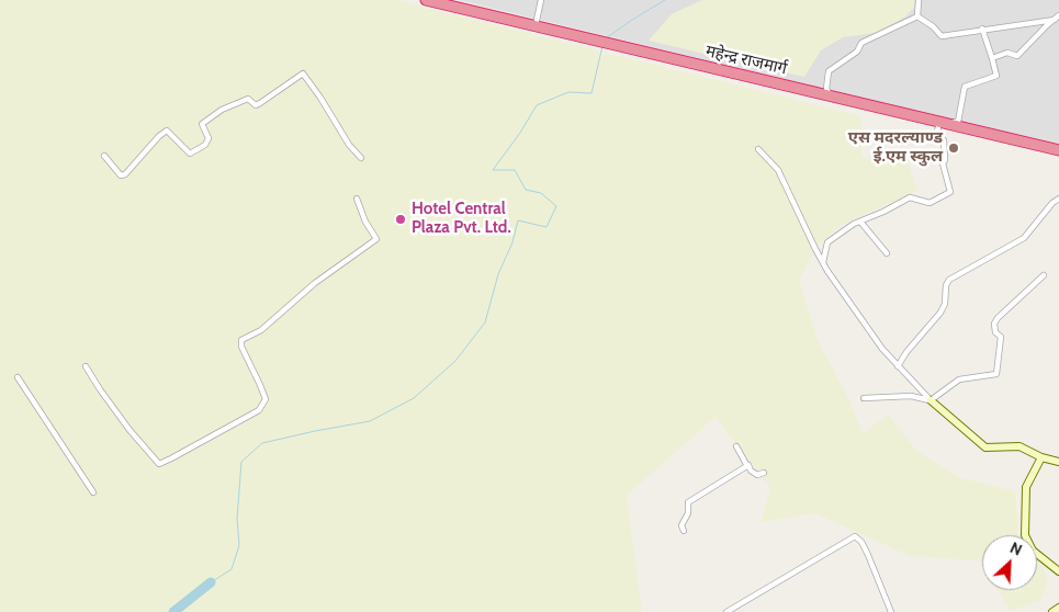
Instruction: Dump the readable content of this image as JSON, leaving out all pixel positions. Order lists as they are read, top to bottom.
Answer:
{
  "streets": {
    "highway": ["महेन्द्र राजमार्ग"]
  },
  "places": ["एस मदरल्याण्ड ई.एम स्कुल", "Hotel Central Plaza Pvt. Ltd."],
  "north": "top right"
}
